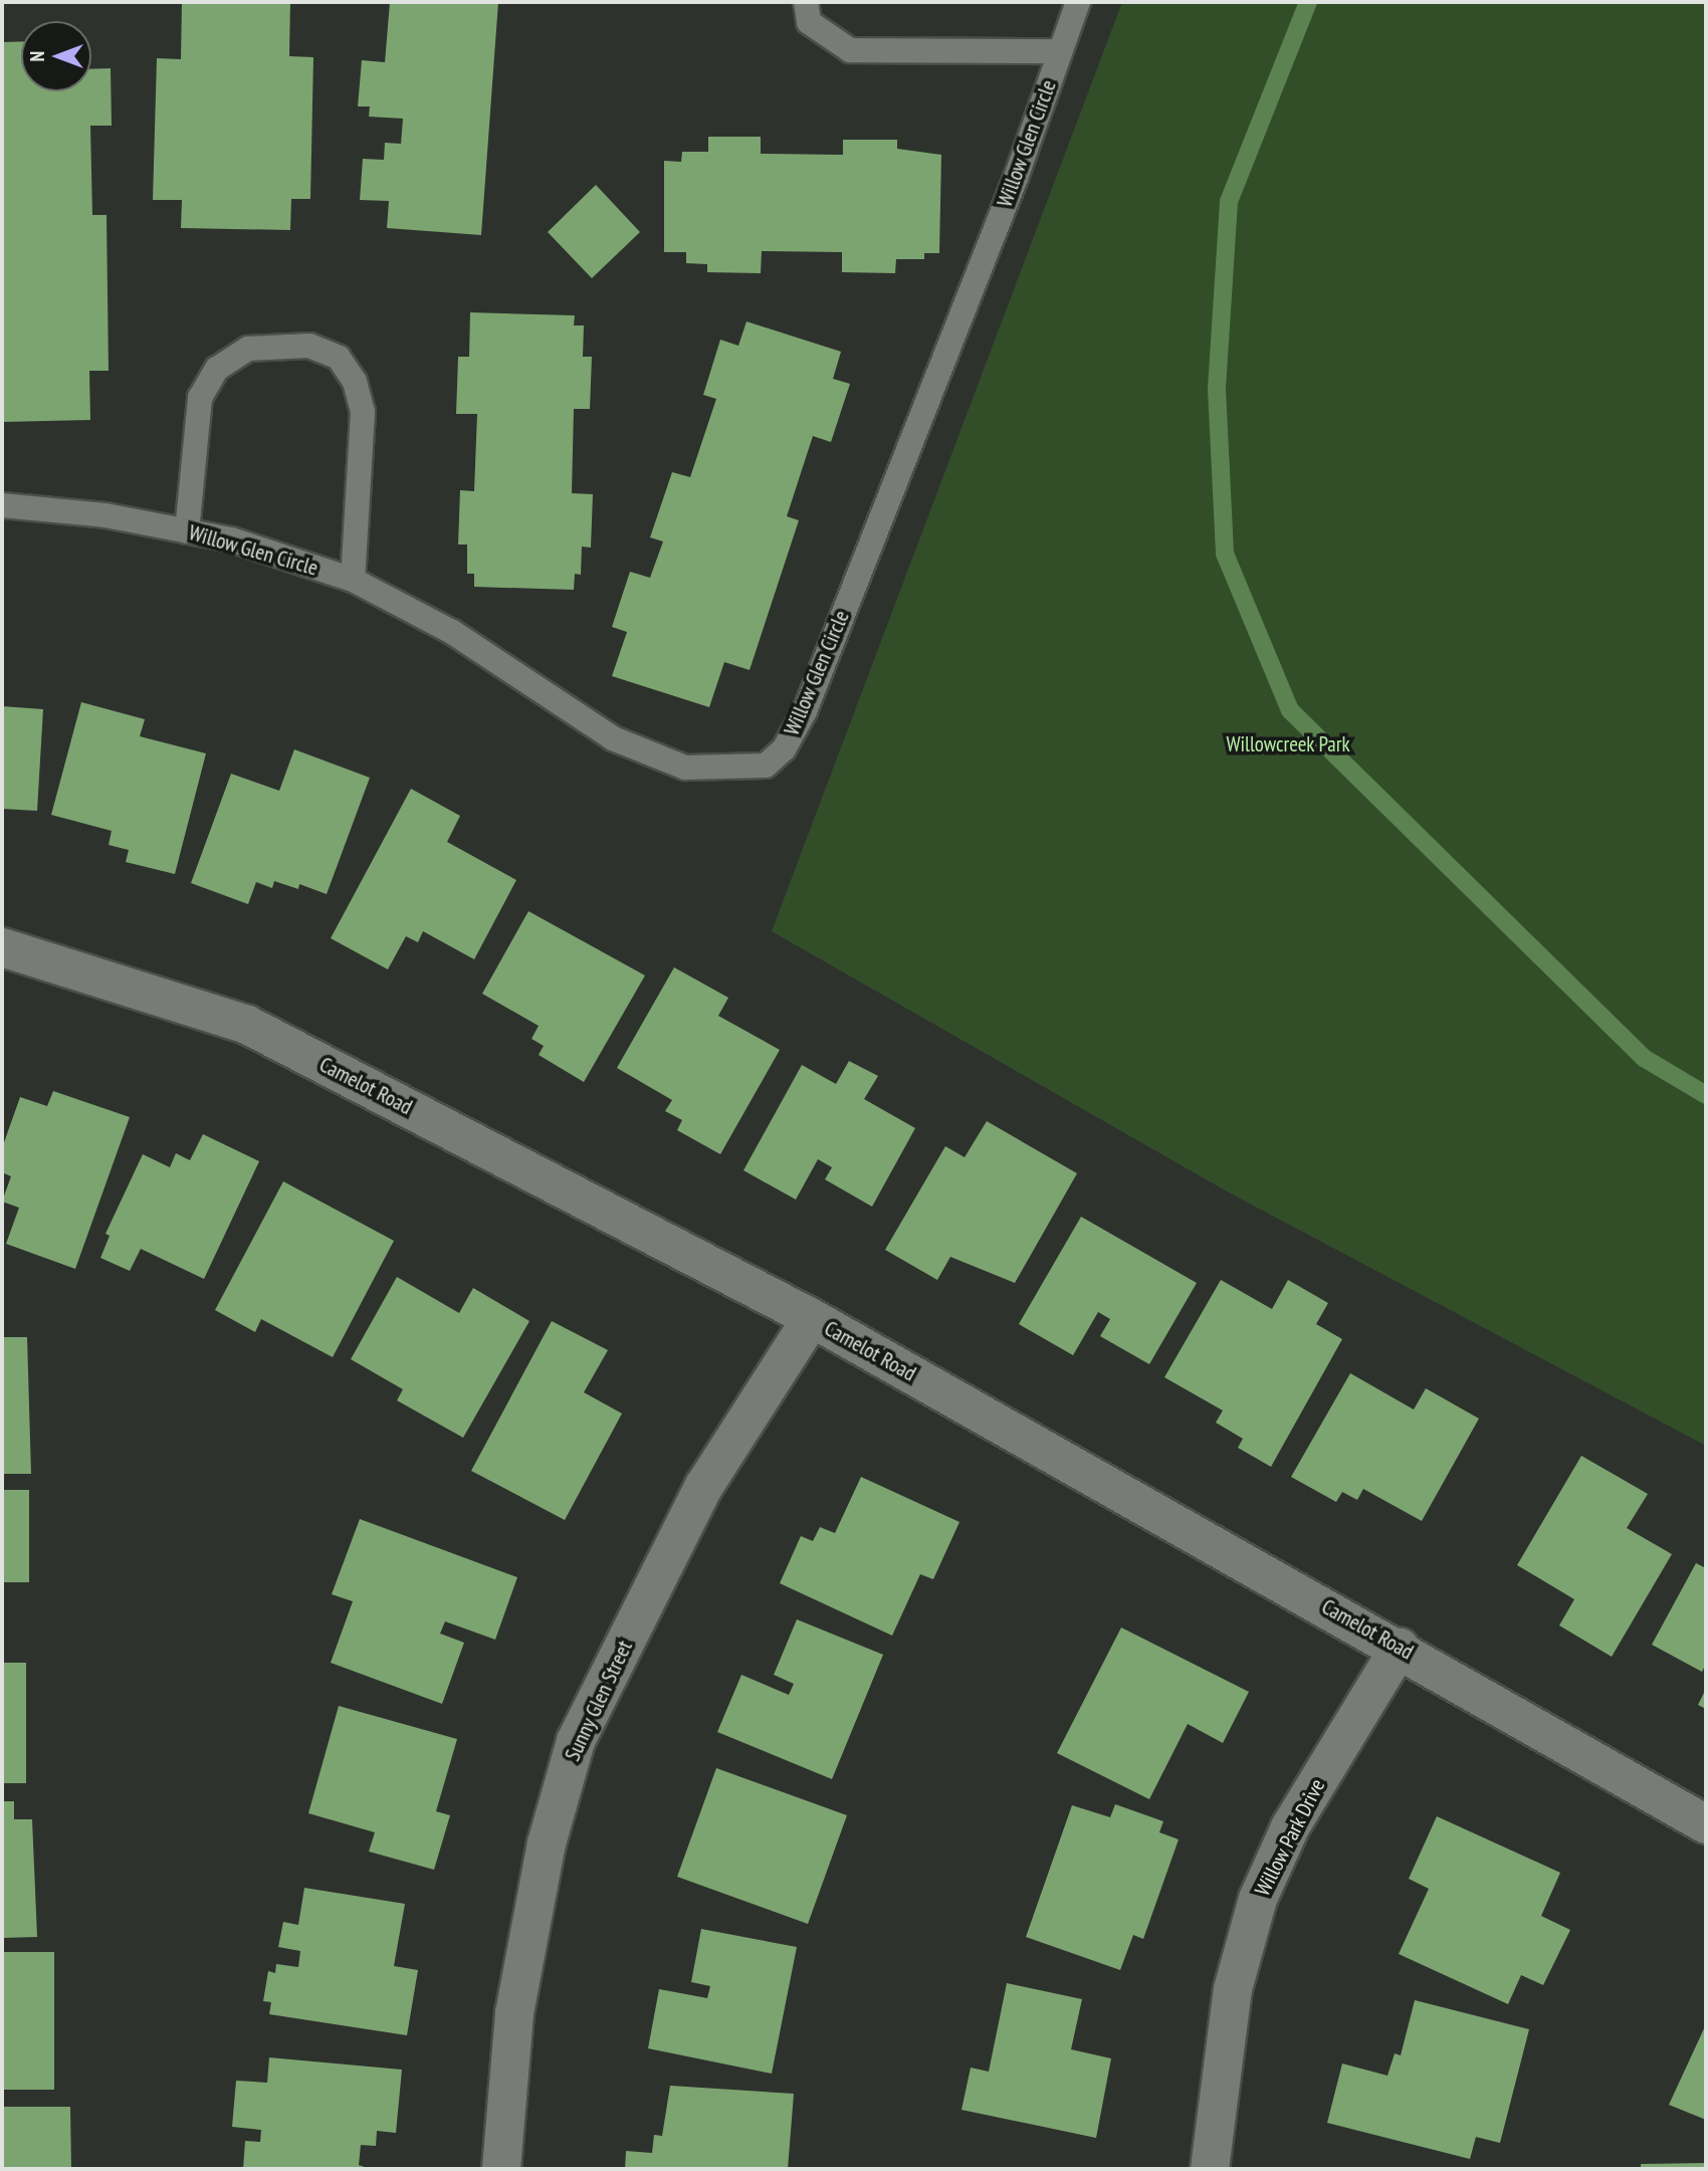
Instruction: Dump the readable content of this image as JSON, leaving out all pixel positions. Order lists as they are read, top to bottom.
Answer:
{
  "streets": {
    "street": ["Camelot Road", "Sunny Glen Street", "Willow Park Drive"],
    "lane": ["Willow Glen Circle"]
  },
  "crossings": [
    ["Camelot Road", "Sunny Glen Street"],
    ["Camelot Road", "Willow Park Drive"]
  ],
  "parks": ["Willowcreek Park"],
  "north": "left"
}
